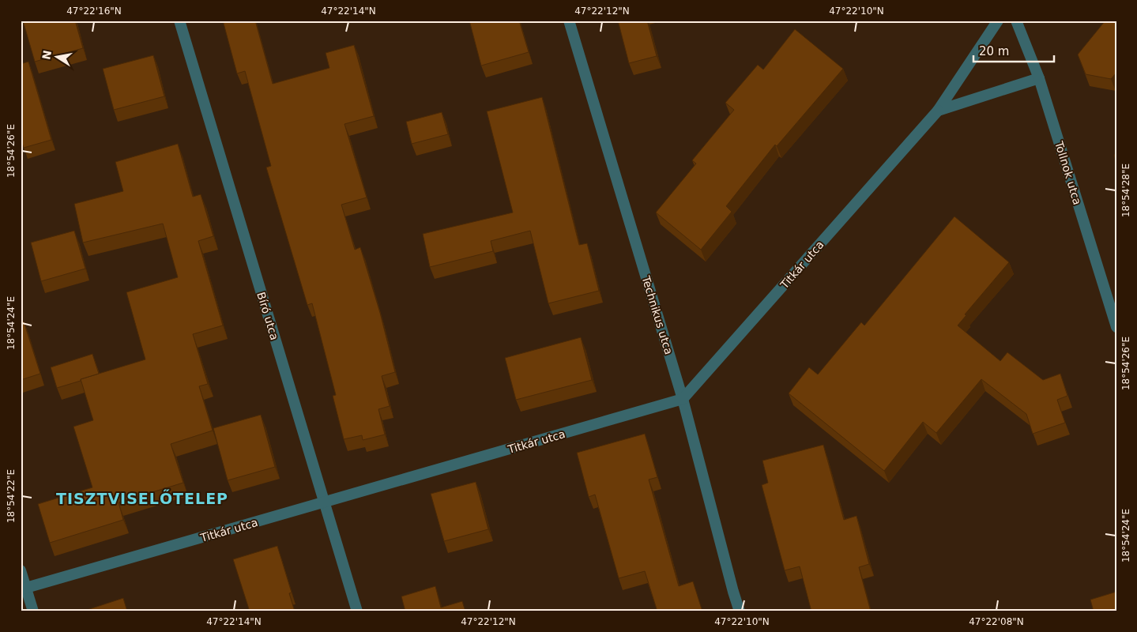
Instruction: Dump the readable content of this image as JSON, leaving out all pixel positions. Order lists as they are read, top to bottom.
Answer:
{
  "streets": {
    "street": [
      "Tollnok utca",
      "Titkár utca",
      "Technikus utca",
      "Bíró utca"
    ]
  },
  "crossings": [
    ["Titkár utca", "Technikus utca"],
    ["Titkár utca", "Bíró utca"]
  ],
  "districts": ["TISZTVISELŐTELEP"],
  "scale_bar": "20 m",
  "north": "left",
  "coordinates": [
    "47°22'16\"N",
    "47°22'14\"N",
    "47°22'12\"N",
    "47°22'10\"N",
    "18°54'26\"E",
    "18°54'28\"E",
    "18°54'24\"E",
    "18°54'22\"E",
    "47°22'08\"N"
  ]
}
